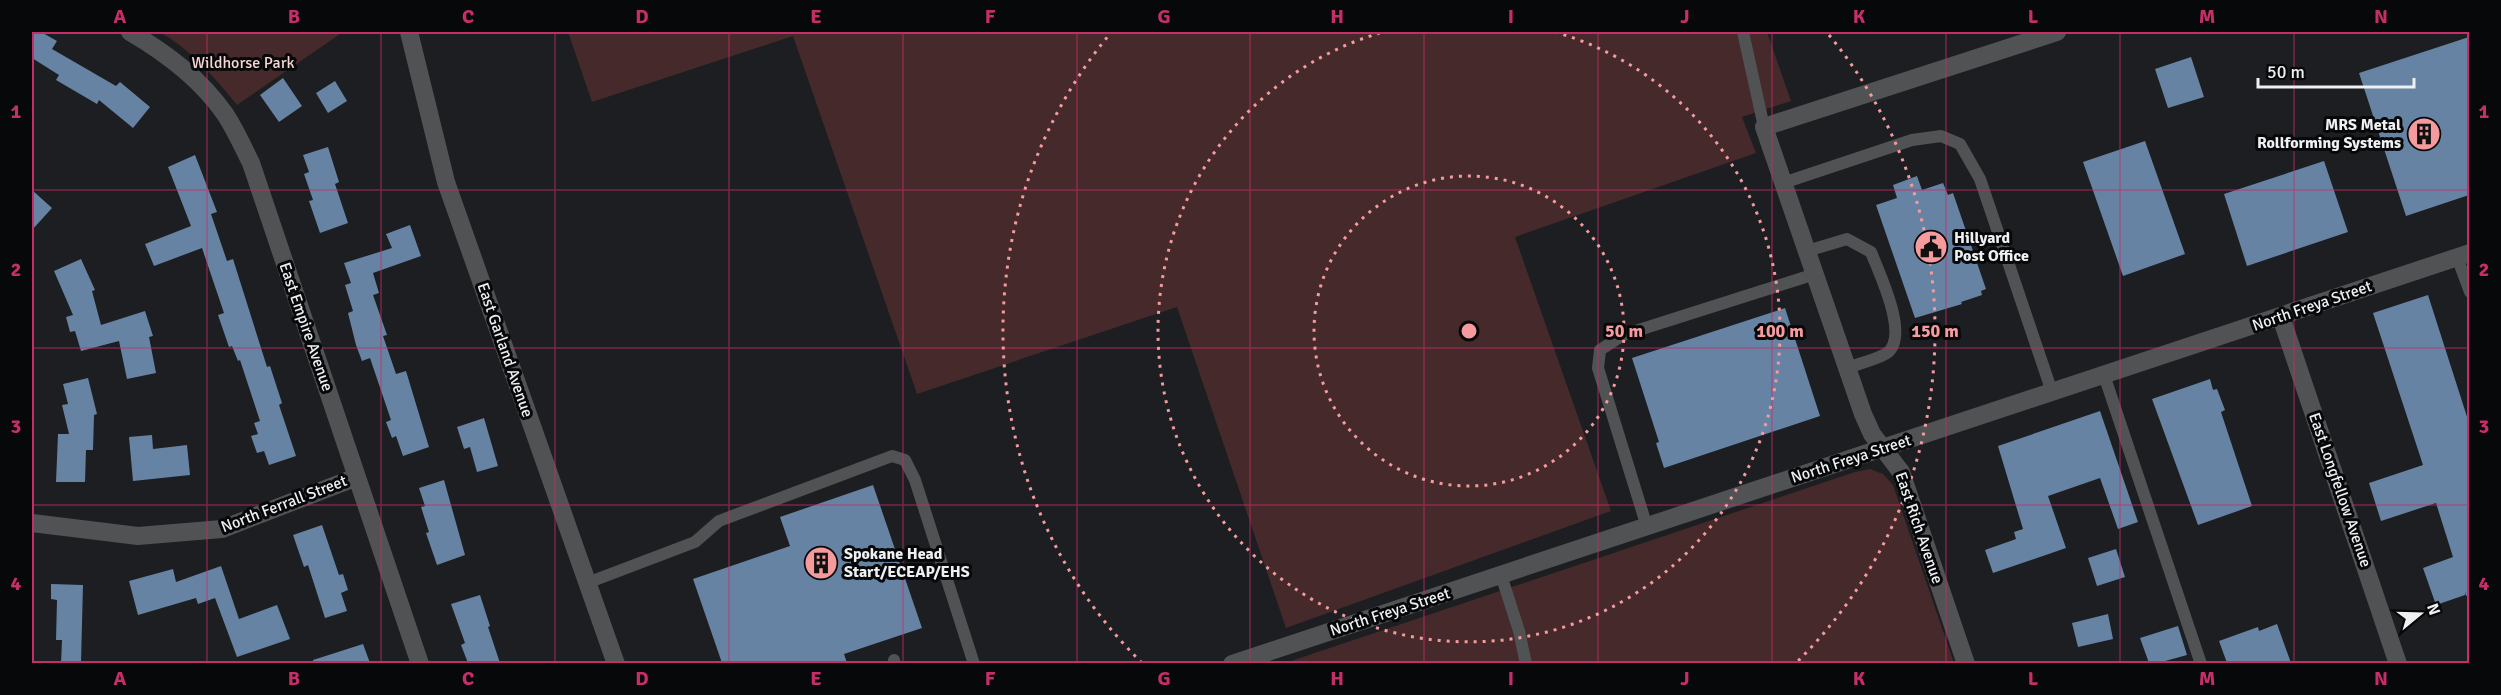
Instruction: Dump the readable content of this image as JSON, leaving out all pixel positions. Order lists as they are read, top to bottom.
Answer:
{
  "streets": {
    "street": [
      "North Freya Street",
      "East Empire Avenue",
      "East Garland Avenue",
      "East Longfellow Avenue",
      "North Ferrall Street",
      "East Rich Avenue"
    ]
  },
  "crossings": [
    ["North Freya Street", "East Longfellow Avenue"],
    ["North Freya Street", "East Rich Avenue"],
    ["East Empire Avenue", "North Ferrall Street"]
  ],
  "parks": ["Wildhorse Park"],
  "places": {
    "building": ["MRS Metal Rollforming Systems", "Spokane Head Start/ECEAP/EHS"],
    "public building": ["Hillyard Post Office"]
  },
  "scale_bar": "50 m",
  "north": "right",
  "grid": {
    "columns": [
      "A",
      "B",
      "C",
      "D",
      "E",
      "F",
      "G",
      "H",
      "I",
      "J",
      "K",
      "L",
      "M",
      "N"
    ],
    "rows": [
      "1",
      "2",
      "3",
      "4"
    ]
  },
  "rings": ["50 m", "100 m", "150 m"]
}
